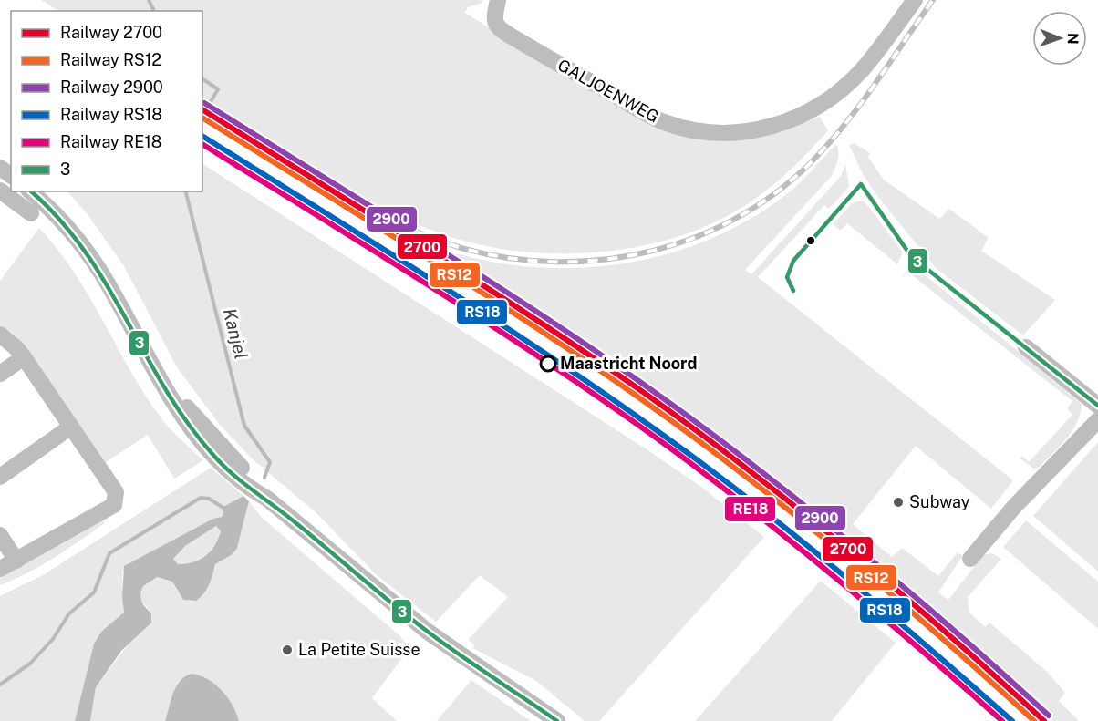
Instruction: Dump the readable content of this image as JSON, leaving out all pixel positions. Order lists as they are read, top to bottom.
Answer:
{
  "streets": {
    "street": ["GALJOENWEG"]
  },
  "water": ["Kanjel"],
  "places": ["Maastricht Noord", "Subway", "La Petite Suisse"],
  "lines": [
    "rail line 2900",
    "rail line 2700",
    "rail line RS12",
    "rail line RS18",
    "rail line RE18",
    "transit line 3"
  ],
  "legend": [
    "Railway 2700",
    "Railway RS12",
    "Railway 2900",
    "Railway RS18",
    "Railway RE18",
    "3"
  ],
  "north": "right"
}
